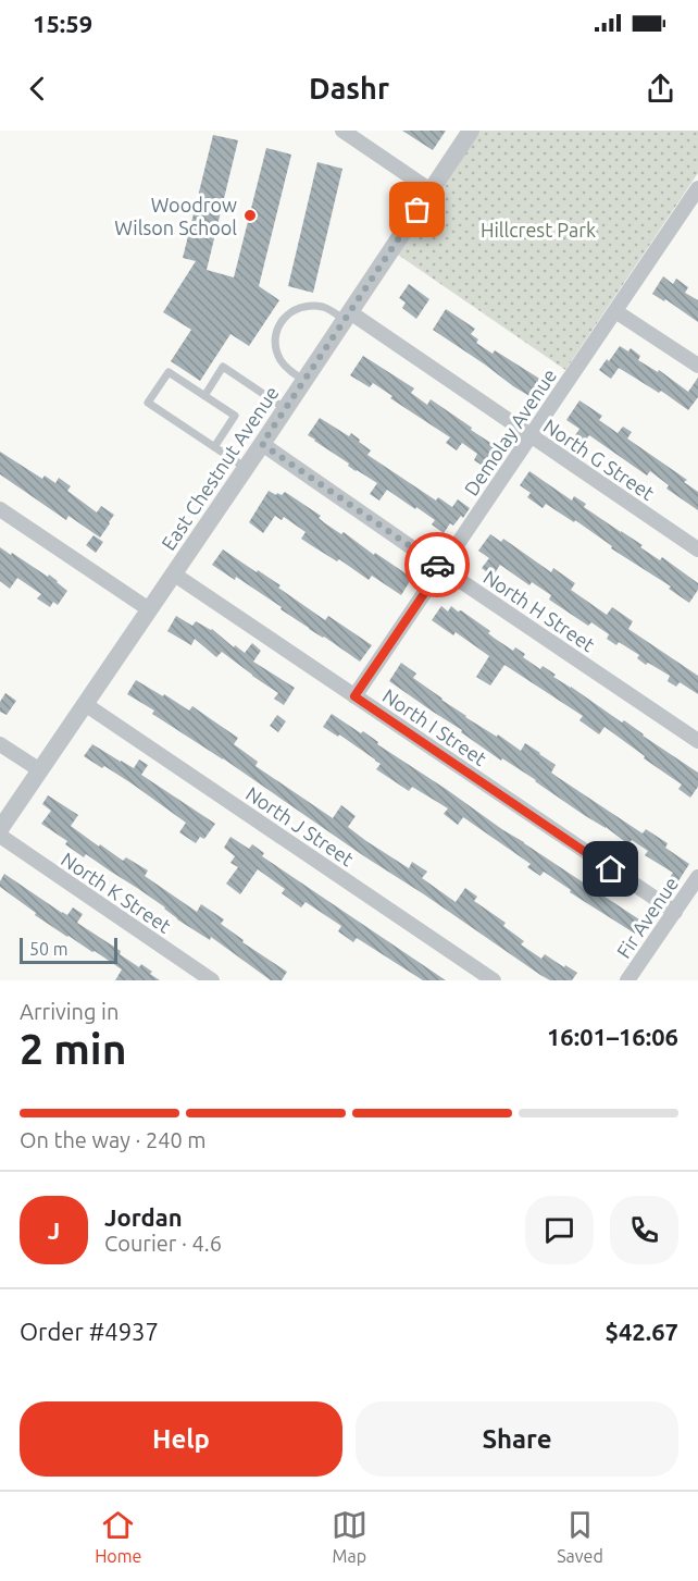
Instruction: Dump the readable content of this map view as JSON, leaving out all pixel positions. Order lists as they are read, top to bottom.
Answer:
{
  "streets": {
    "street": [
      "Demolay Avenue",
      "North G Street",
      "East Chestnut Avenue",
      "North H Street",
      "North I Street",
      "North J Street",
      "North K Street",
      "Fir Avenue"
    ]
  },
  "crossings": [
    ["Demolay Avenue", "North G Street"],
    ["Demolay Avenue", "North H Street"],
    ["Demolay Avenue", "North I Street"],
    ["North G Street", "East Chestnut Avenue"],
    ["East Chestnut Avenue", "North H Street"],
    ["East Chestnut Avenue", "North I Street"],
    ["East Chestnut Avenue", "North J Street"],
    ["North I Street", "Fir Avenue"]
  ],
  "parks": ["Hillcrest Park"],
  "places": ["Woodrow Wilson School"],
  "scale_bar": "50 m",
  "page": {
    "status": "15:59",
    "header": "Dashr",
    "scale": "50 m",
    "heading": ["2 min", "Arriving in", "16:01–16:06"],
    "panel": [
      "Jordan",
      "Courier · 4.6",
      "Order #4937",
      "$42.67"
    ],
    "bar": "On the way · 240 m",
    "round": "J",
    "buttons": ["Help", "Share"],
    "tabs": ["Home", "Map", "Saved"]
  }
}
